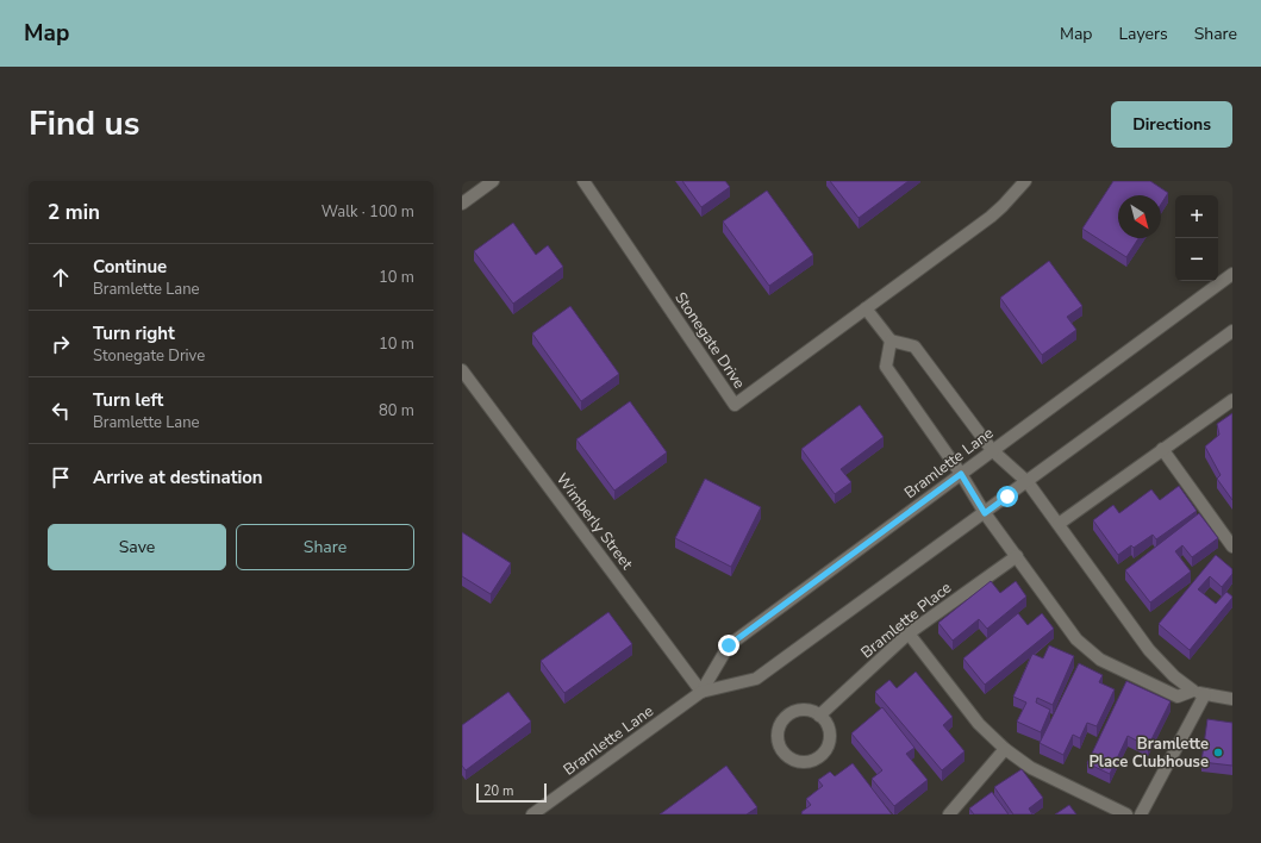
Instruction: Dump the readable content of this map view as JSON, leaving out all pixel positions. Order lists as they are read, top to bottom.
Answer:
{
  "streets": {
    "street": [
      "Stonegate Drive",
      "Bramlette Lane",
      "Wimberly Street",
      "Bramlette Place"
    ]
  },
  "crossings": [
    ["Bramlette Lane", "Wimberly Street"]
  ],
  "places": ["Bramlette Place Clubhouse"],
  "scale_bar": "20 m",
  "north": "bottom right",
  "page": {
    "header": "Map",
    "nav": ["Map", "Layers", "Share"],
    "title": "Find us",
    "buttons": [
      "Directions",
      ["Save", "Share"]
    ],
    "heading": ["2 min", "Walk · 100 m"],
    "map_buttons": ["+", "−"],
    "list": [
      ["Continue", "Bramlette Lane", "10 m"],
      ["Turn right", "Stonegate Drive", "10 m"],
      ["Turn left", "Bramlette Lane", "80 m"],
      "Arrive at destination"
    ],
    "scale": "20 m"
  }
}
